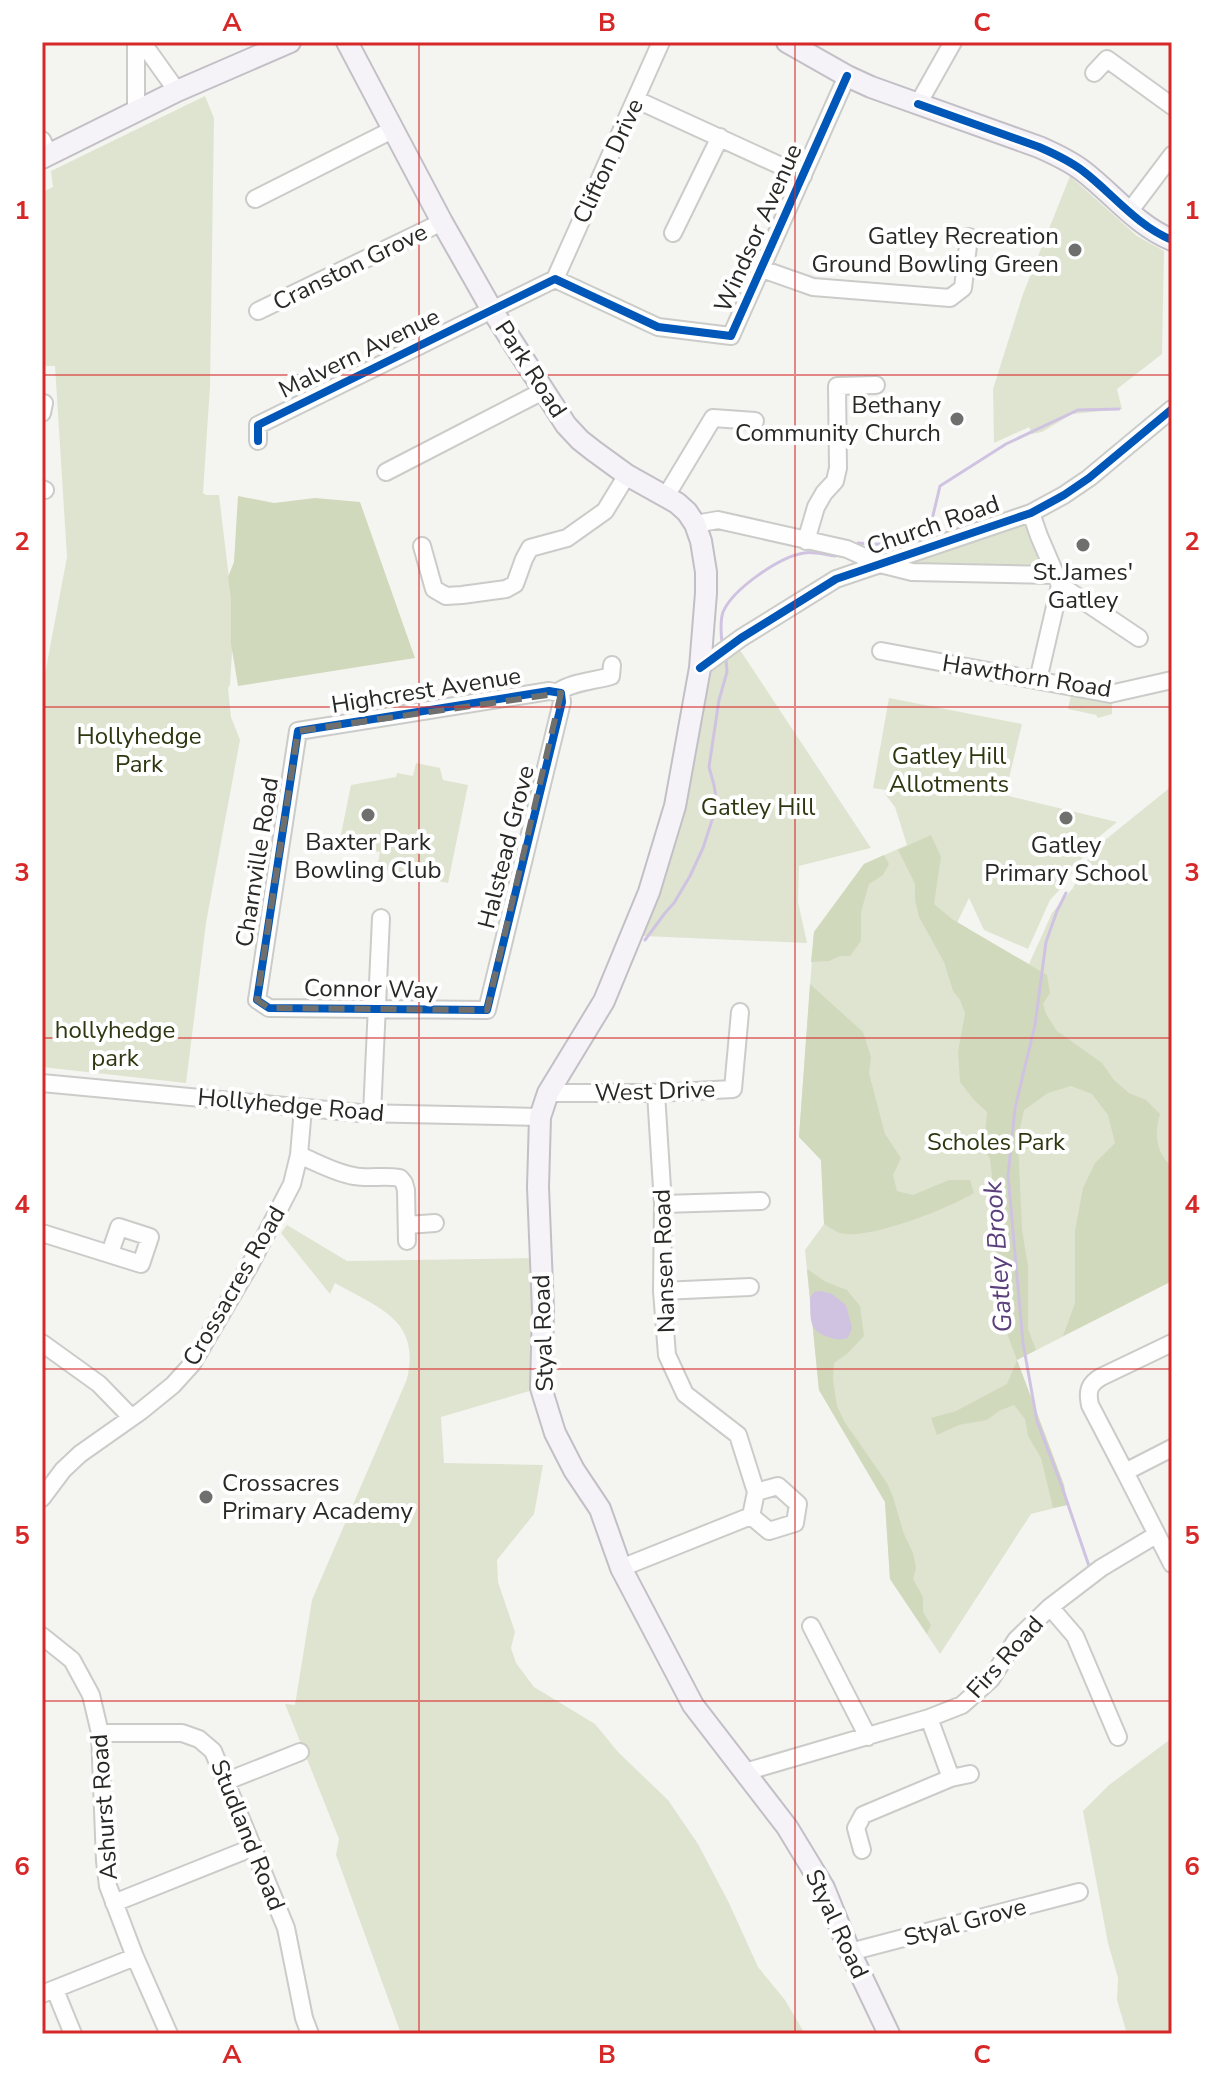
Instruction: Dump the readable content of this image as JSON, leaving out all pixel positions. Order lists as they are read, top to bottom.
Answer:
{
  "streets": {
    "main road": ["Park Road", "Styal Road"],
    "street": [
      "Clifton Drive",
      "Windsor Avenue",
      "Cranston Grove",
      "Malvern Avenue",
      "Church Road",
      "Hawthorn Road",
      "Highcrest Avenue",
      "Halstead Grove",
      "Charnville Road",
      "Connor Way",
      "West Drive",
      "Hollyhedge Road",
      "Nansen Road",
      "Crossacres Road",
      "Firs Road",
      "Ashurst Road",
      "Studland Road",
      "Styal Grove"
    ]
  },
  "crossings": [
    ["Clifton Drive", "Windsor Avenue"],
    ["Cranston Grove", "Park Road"],
    ["Malvern Avenue", "Park Road"],
    ["Church Road", "Styal Road"],
    ["Highcrest Avenue", "Halstead Grove"],
    ["Highcrest Avenue", "Charnville Road"],
    ["Halstead Grove", "Connor Way"],
    ["Charnville Road", "Connor Way"],
    ["West Drive", "Nansen Road"],
    ["West Drive", "Styal Road"],
    ["Hollyhedge Road", "Crossacres Road"],
    ["Hollyhedge Road", "Styal Road"],
    ["Styal Road", "Firs Road"],
    ["Styal Road", "Styal Grove"],
    ["Ashurst Road", "Studland Road"]
  ],
  "water": ["Gatley Brook"],
  "parks": [
    "Hollyhedge Park",
    "Gatley Hill Allotments",
    "Gatley Hill",
    "hollyhedge park",
    "Scholes Park"
  ],
  "places": [
    "Gatley Recreation Ground Bowling Green",
    "Bethany Community Church",
    "St.James' Gatley",
    "Baxter Park Bowling Club",
    "Gatley Primary School",
    "Crossacres Primary Academy"
  ],
  "grid": {
    "columns": ["A", "B", "C"],
    "rows": [
      "1",
      "2",
      "3",
      "4",
      "5",
      "6"
    ]
  }
}
